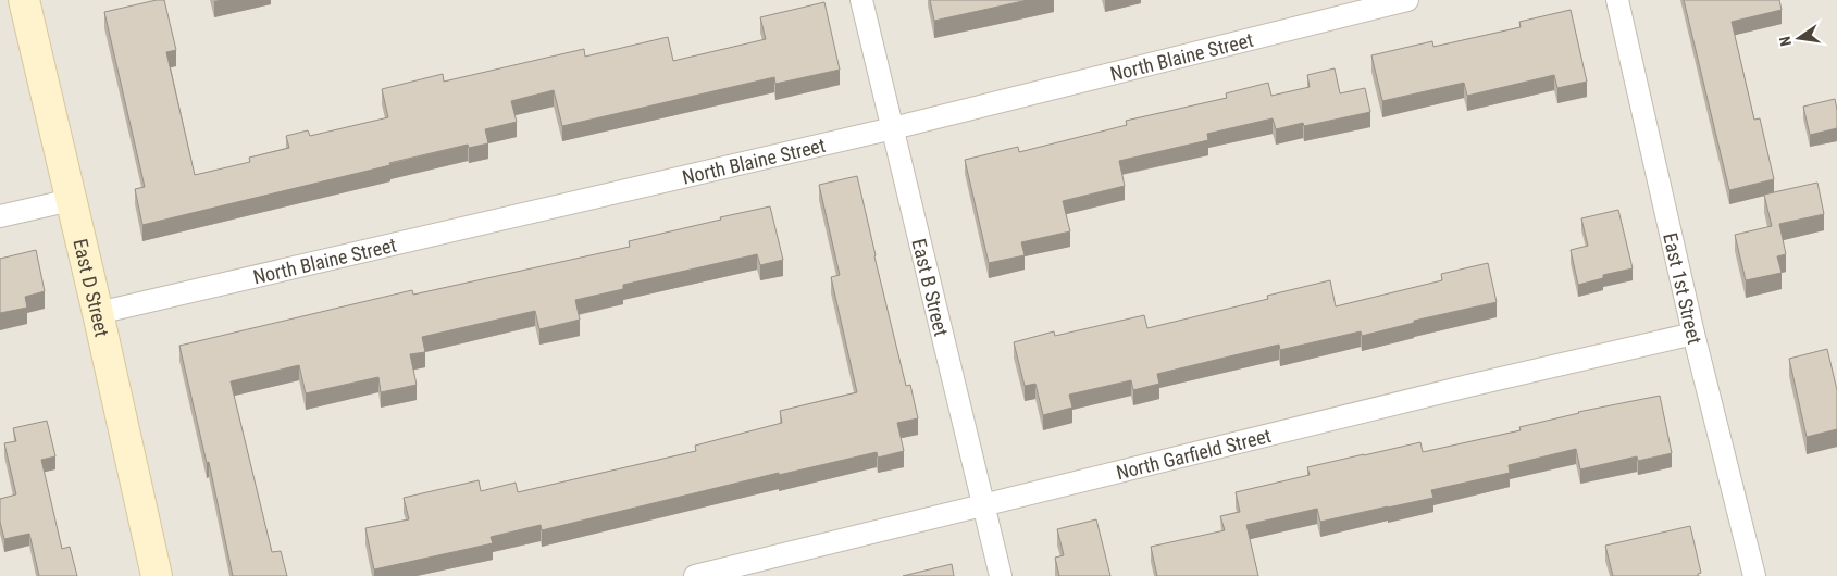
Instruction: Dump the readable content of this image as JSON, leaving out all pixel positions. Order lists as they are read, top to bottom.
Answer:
{
  "streets": {
    "street": [
      "North Blaine Street",
      "East D Street",
      "East B Street",
      "East 1st Street",
      "North Garfield Street"
    ]
  },
  "crossings": [
    ["North Blaine Street", "East D Street"],
    ["North Blaine Street", "East B Street"],
    ["East B Street", "North Garfield Street"],
    ["East 1st Street", "North Garfield Street"]
  ],
  "north": "left"
}
